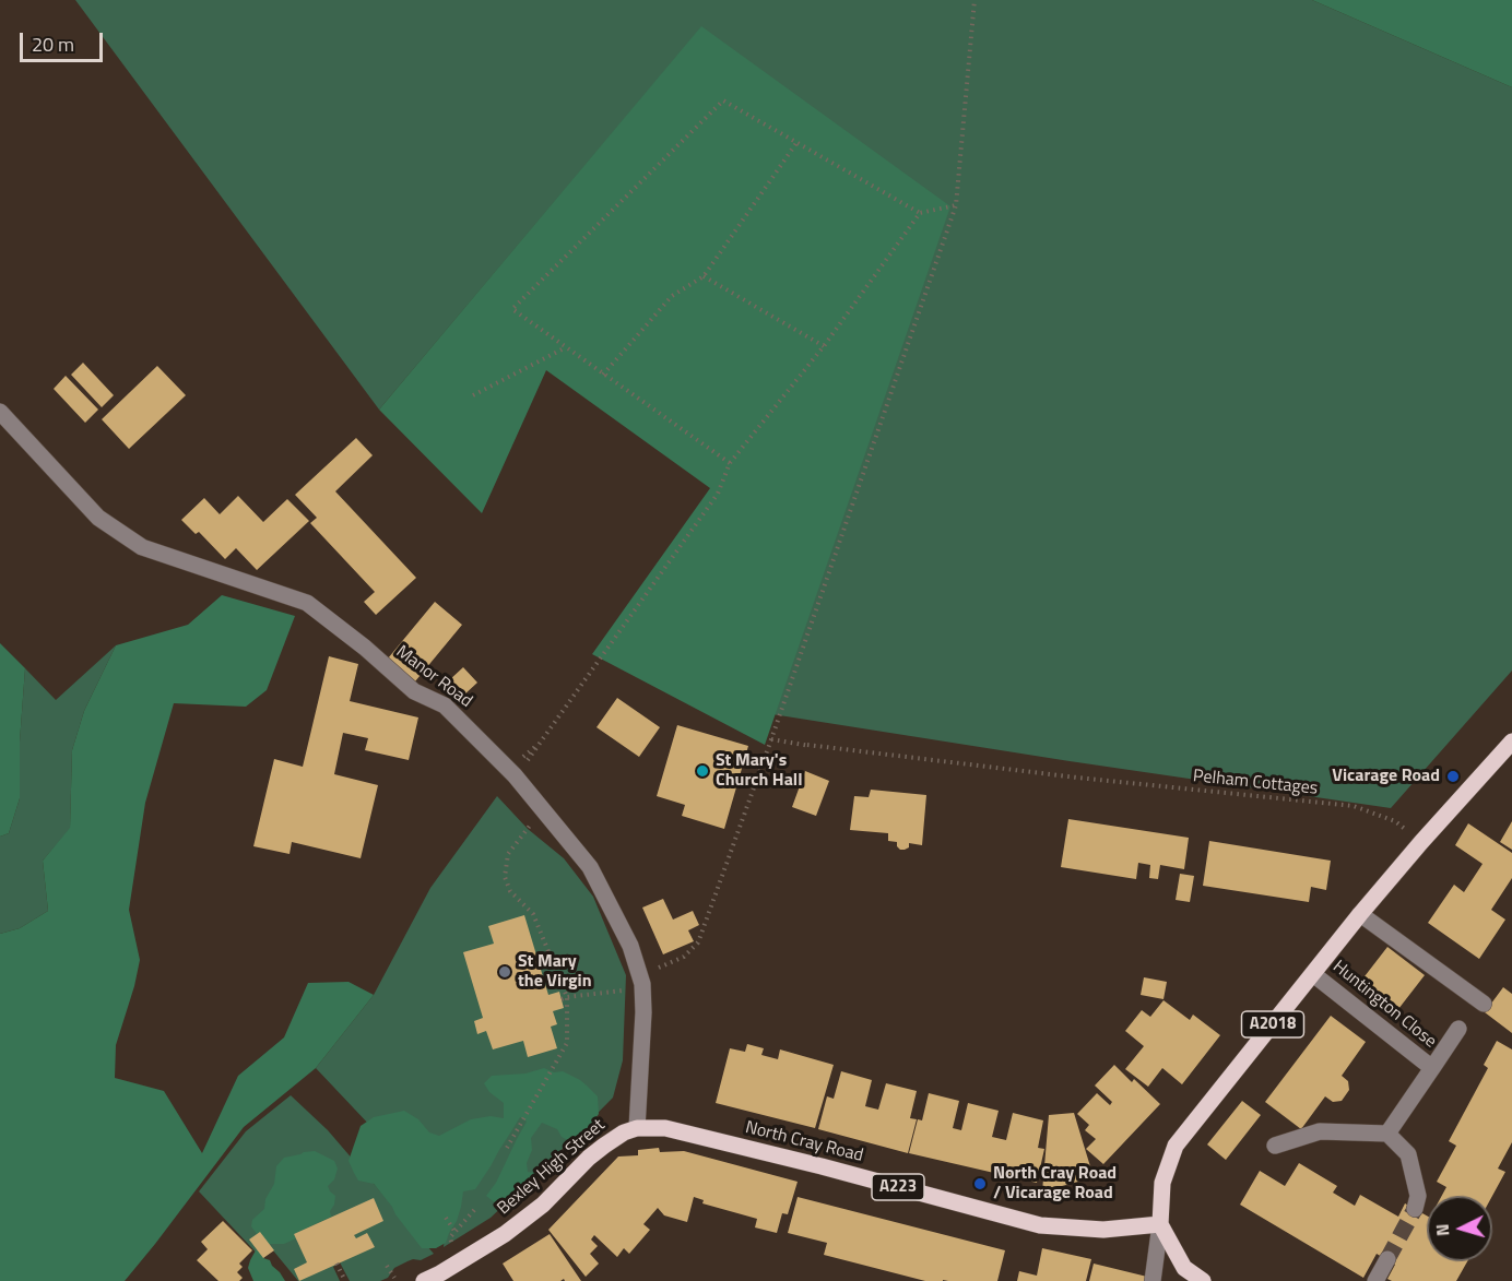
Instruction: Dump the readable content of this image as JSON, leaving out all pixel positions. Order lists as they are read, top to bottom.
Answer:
{
  "streets": {
    "main road": [
      "A2018",
      "North Cray Road",
      "Bexley High Street",
      "A223"
    ],
    "street": ["Manor Road", "Huntington Close"],
    "path": ["Pelham Cottages"]
  },
  "crossings": [
    ["Manor Road", "North Cray Road"],
    ["Manor Road", "Bexley High Street"],
    ["Pelham Cottages", "A2018"],
    ["Huntington Close", "A2018"],
    ["A2018", "North Cray Road"],
    ["North Cray Road", "Bexley High Street"]
  ],
  "places": [
    "St Mary's Church Hall",
    "Vicarage Road",
    "St Mary the Virgin",
    "North Cray Road / Vicarage Road"
  ],
  "scale_bar": "20 m",
  "north": "left"
}
